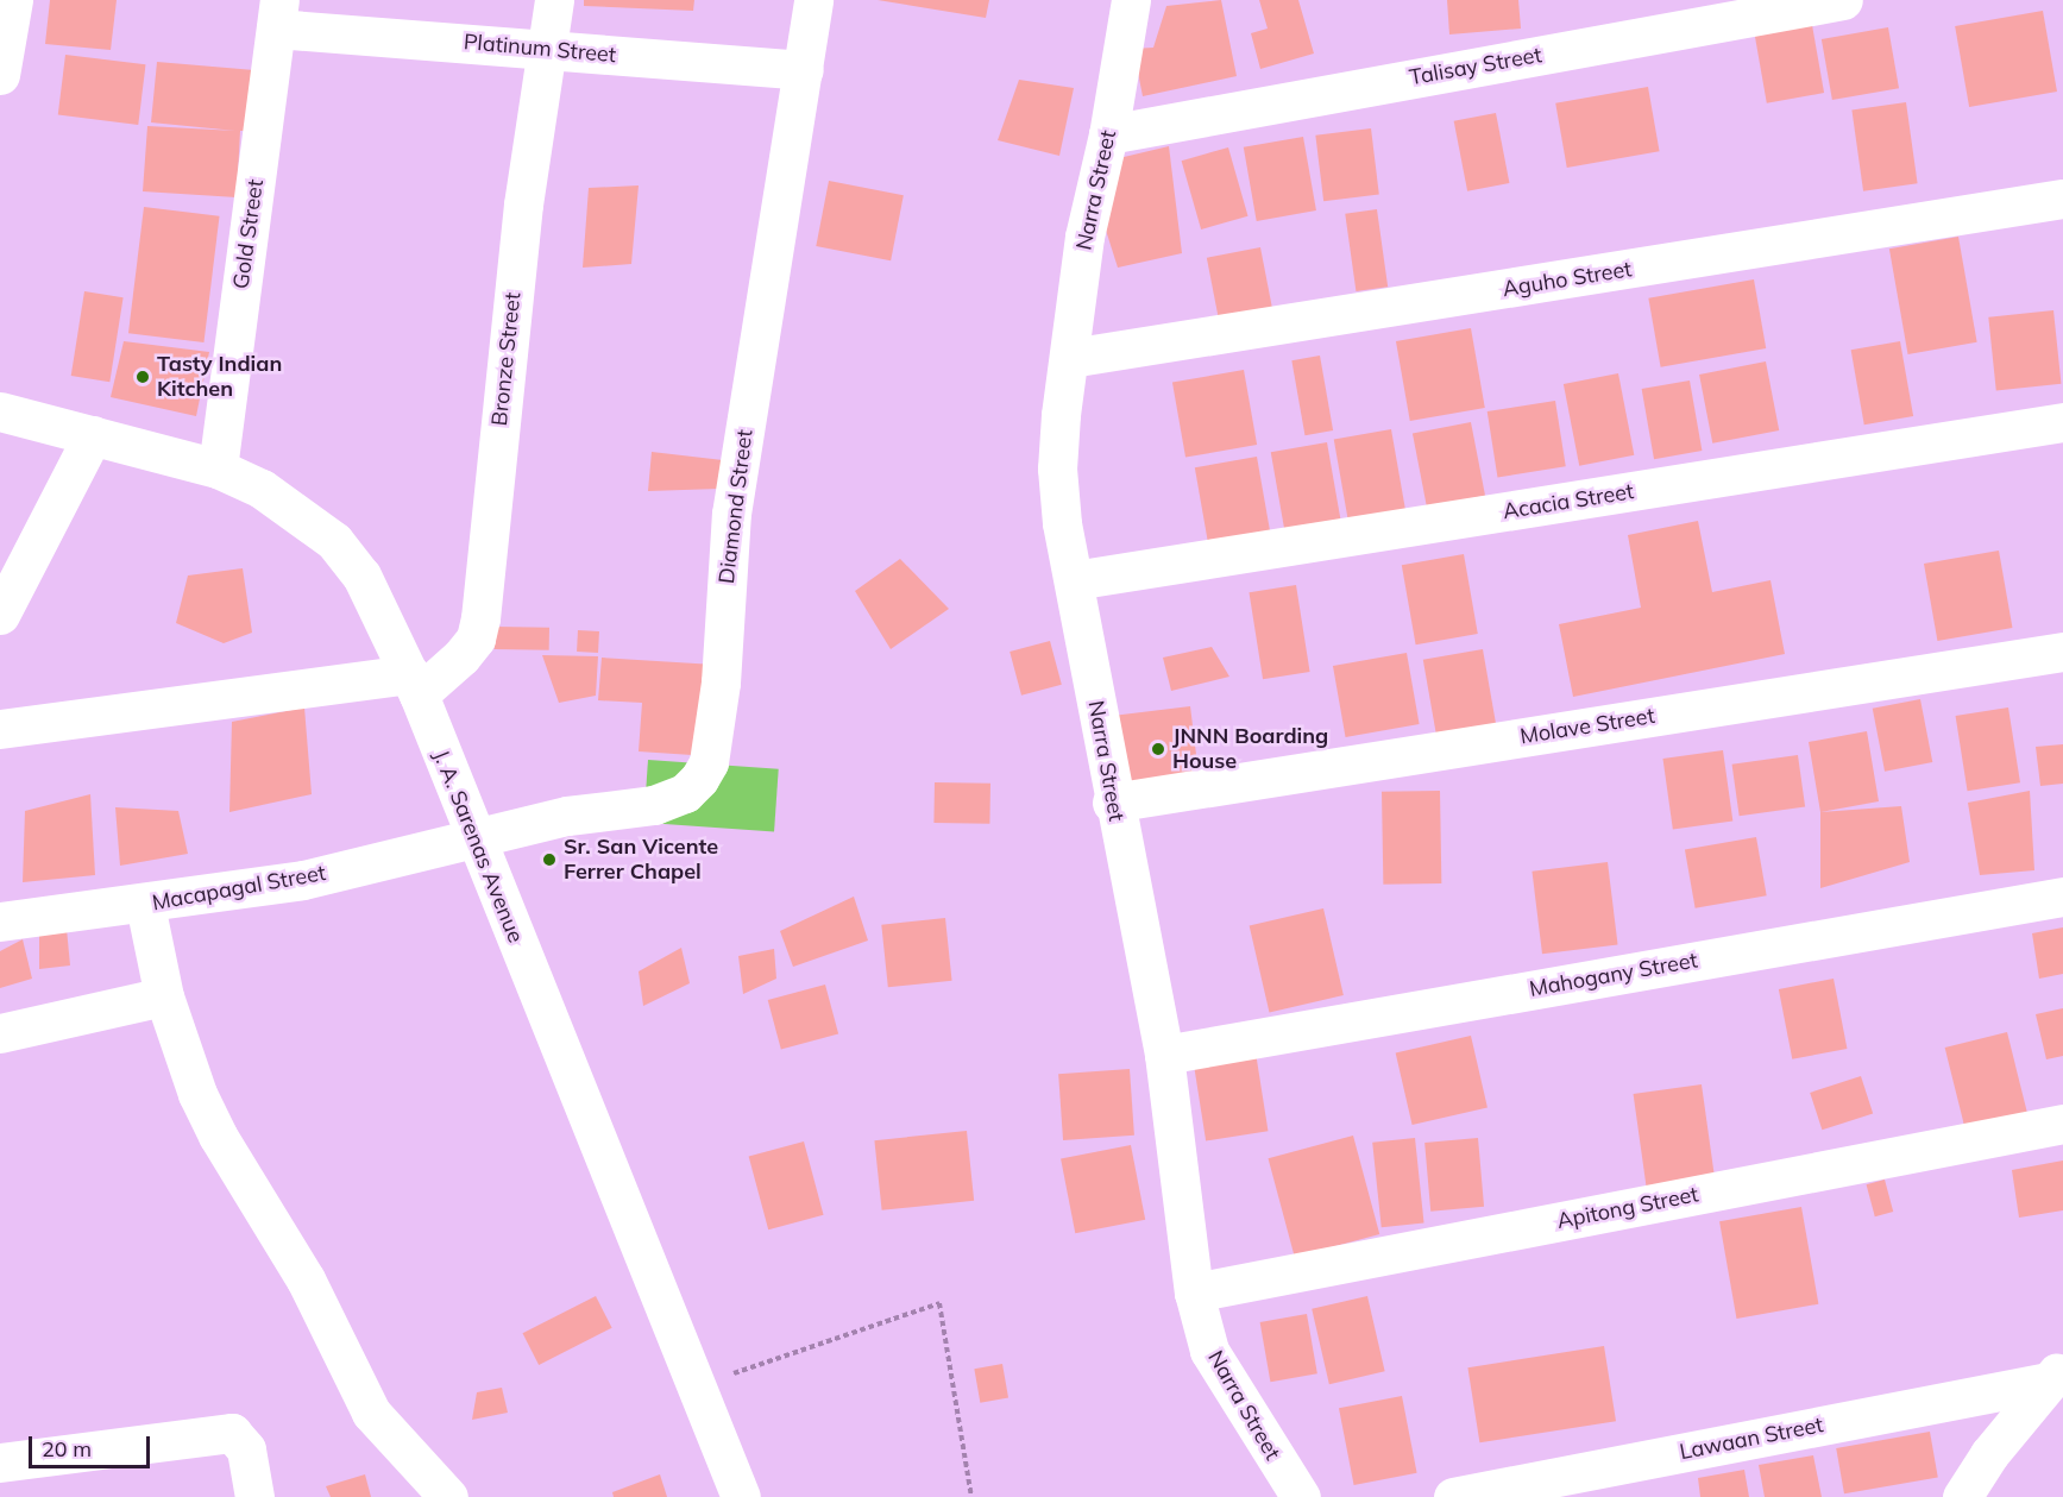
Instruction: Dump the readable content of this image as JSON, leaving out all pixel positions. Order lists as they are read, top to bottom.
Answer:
{
  "streets": {
    "street": [
      "Platinum Street",
      "Talisay Street",
      "Narra Street",
      "Gold Street",
      "Aguho Street",
      "Bronze Street",
      "Acacia Street",
      "Diamond Street",
      "Molave Street",
      "J. A. Sarenas Avenue",
      "Macapagal Street",
      "Mahogany Street",
      "Apitong Street",
      "Lawaan Street"
    ]
  },
  "crossings": [
    ["Platinum Street", "Gold Street"],
    ["Platinum Street", "Bronze Street"],
    ["Platinum Street", "Diamond Street"],
    ["Talisay Street", "Narra Street"],
    ["Narra Street", "Aguho Street"],
    ["Narra Street", "Acacia Street"],
    ["Narra Street", "Molave Street"],
    ["Narra Street", "Mahogany Street"],
    ["Narra Street", "Apitong Street"],
    ["Gold Street", "J. A. Sarenas Avenue"],
    ["Bronze Street", "J. A. Sarenas Avenue"],
    ["Diamond Street", "J. A. Sarenas Avenue"],
    ["Diamond Street", "Macapagal Street"],
    ["J. A. Sarenas Avenue", "Macapagal Street"]
  ],
  "places": ["Tasty Indian Kitchen", "JNNN Boarding House", "Sr. San Vicente Ferrer Chapel"],
  "scale_bar": "20 m"
}
